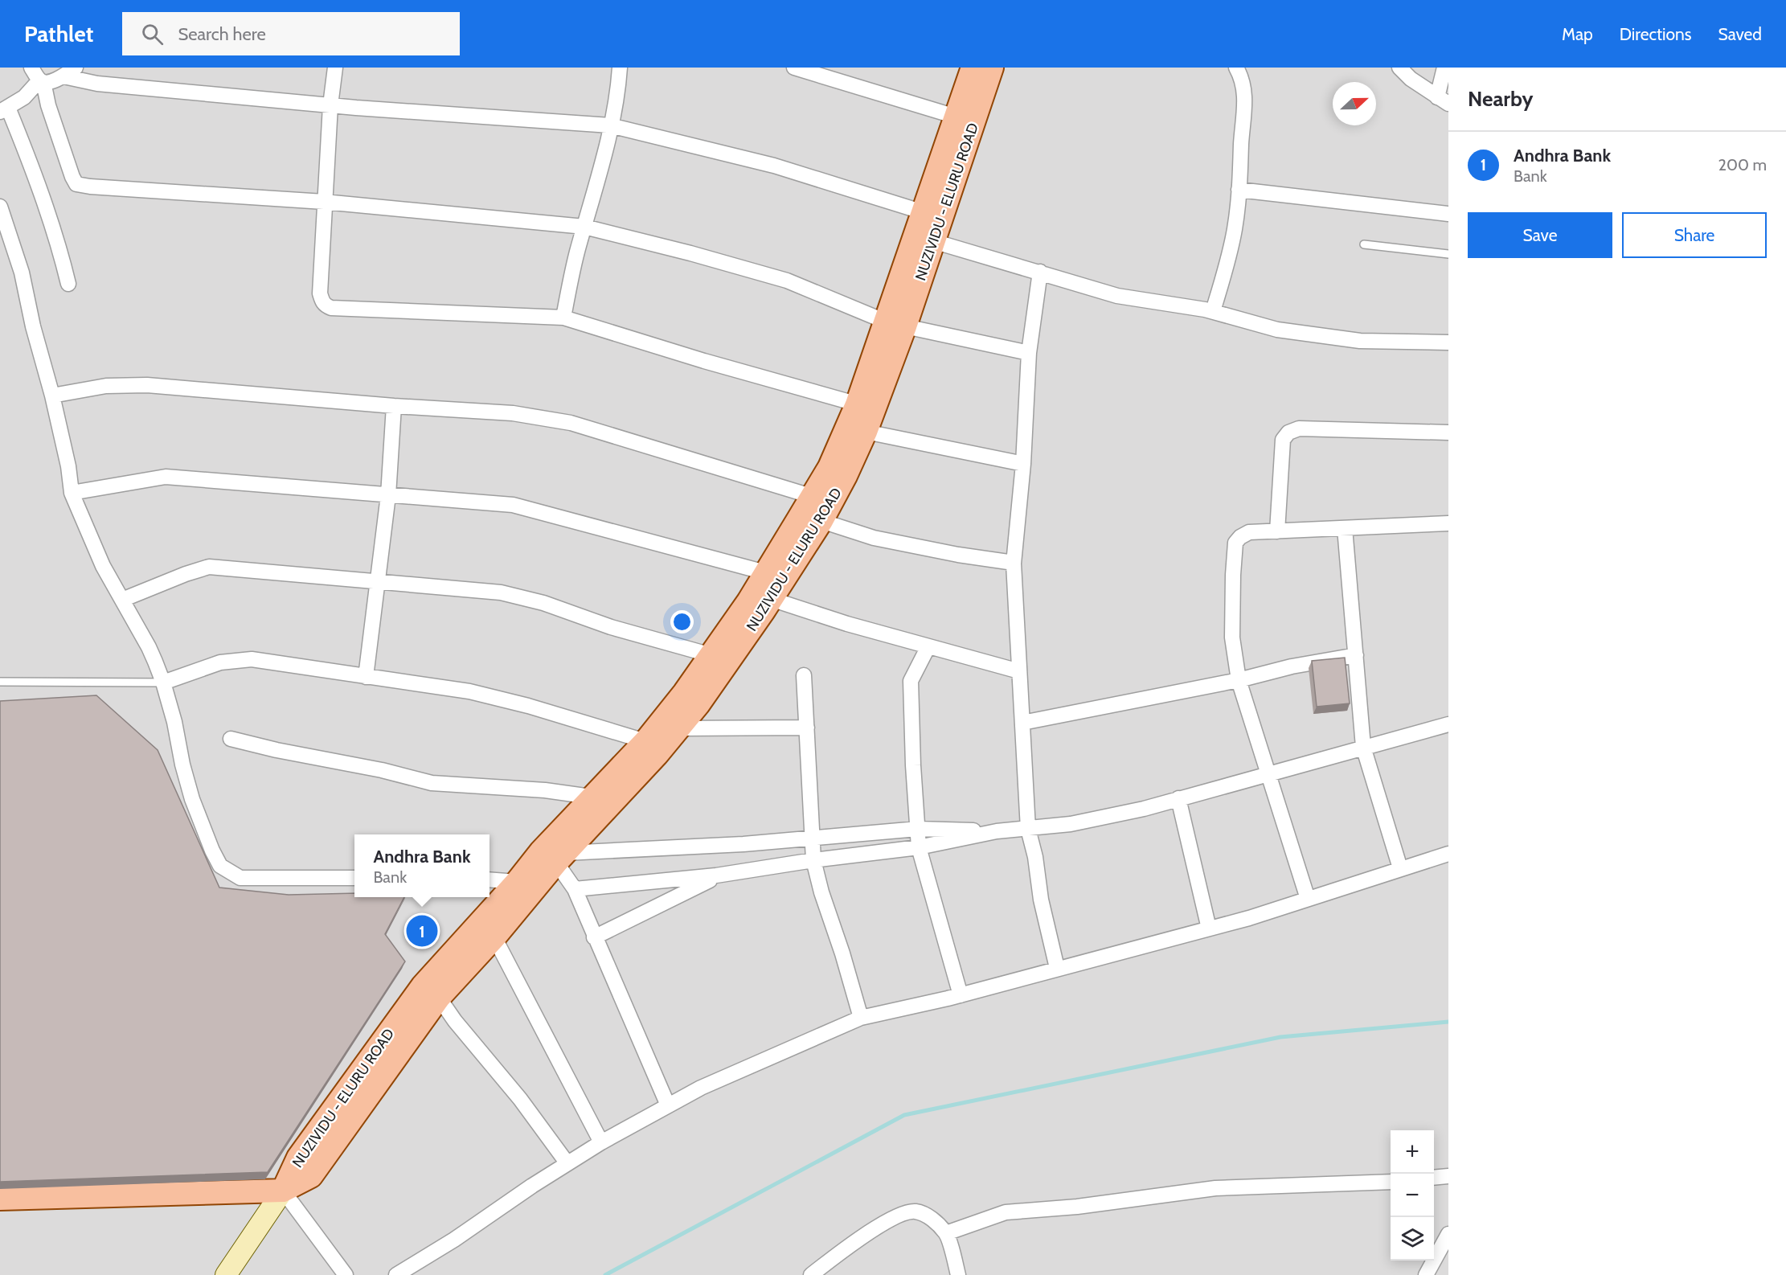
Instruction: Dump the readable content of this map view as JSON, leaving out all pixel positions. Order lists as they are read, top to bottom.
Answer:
{
  "streets": {
    "main road": ["NUZIVIDU - ELURU ROAD"]
  },
  "north": "right",
  "page": {
    "header": "Pathlet",
    "search": "Search here",
    "nav": ["Map", "Directions", "Saved"],
    "heading": "Nearby",
    "list": [
      {
        "mark": "1",
        "name": "Andhra Bank",
        "note": "Bank",
        "value": "200 m"
      }
    ],
    "buttons": ["Save", "Share"],
    "popup": ["Andhra Bank", "Bank"],
    "pins": "1",
    "map_buttons": ["+", "−"]
  }
}
